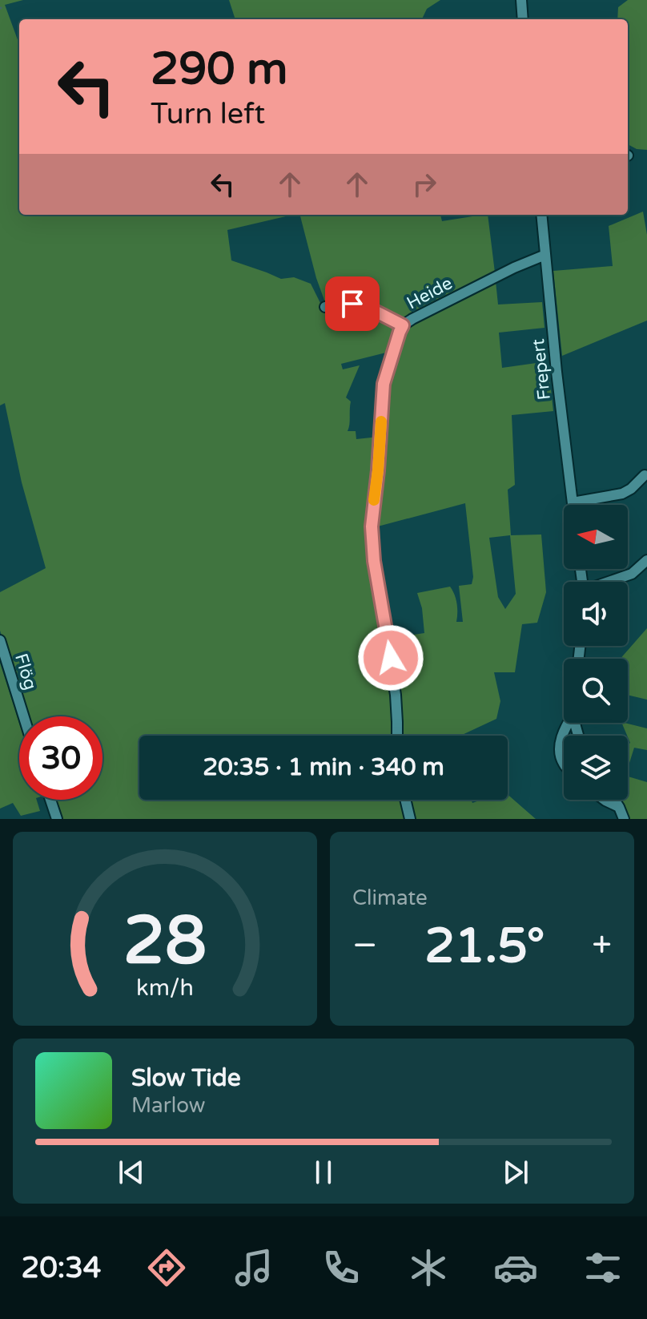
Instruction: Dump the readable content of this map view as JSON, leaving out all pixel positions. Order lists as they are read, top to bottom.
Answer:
{
  "streets": {
    "street": ["Heide", "Frepert", "Flög"]
  },
  "crossings": [
    ["Heide", "Frepert"]
  ],
  "north": "left",
  "page": {
    "turn": ["290 m", "Turn left"],
    "limit": "30",
    "trip": "20:35 · 1 min · 340 m",
    "tile": "Climate",
    "heat": ["−", "21.5°", "+"],
    "song": ["Slow Tide", "Marlow"],
    "tabs": "20:34",
    "gauge": ["28", "km/h"]
  }
}
